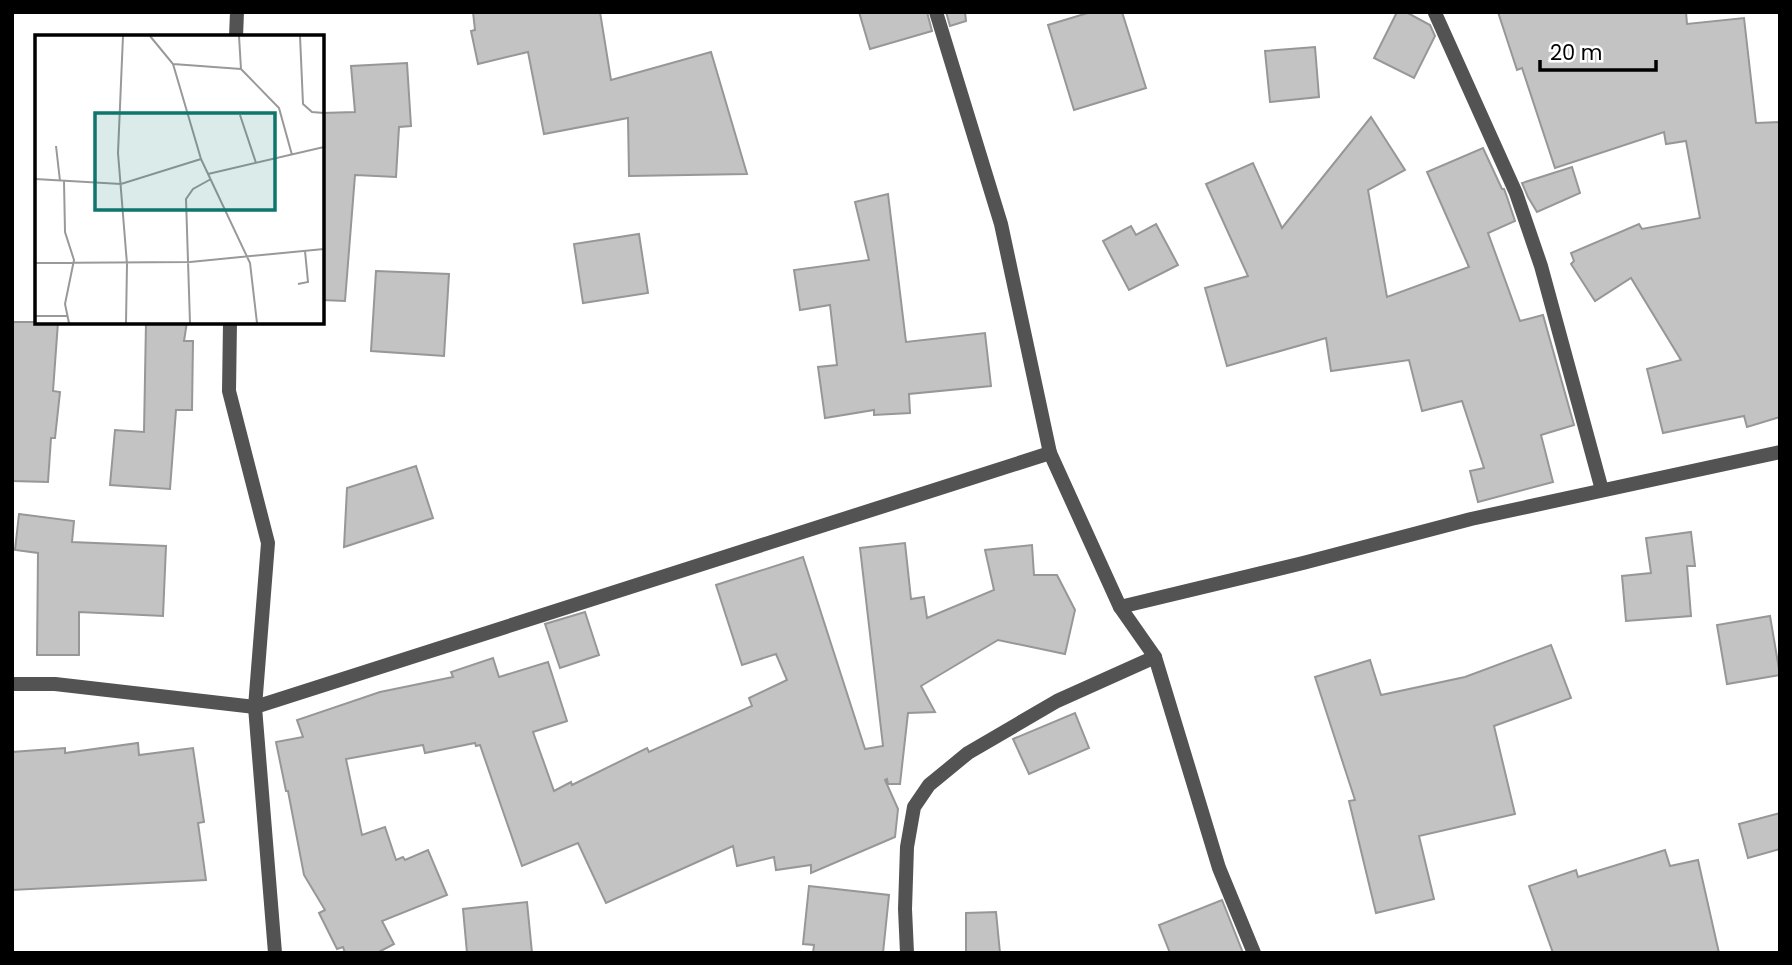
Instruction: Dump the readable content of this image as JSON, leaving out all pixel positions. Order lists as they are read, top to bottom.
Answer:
{
  "scale_bar": "20 m"
}
